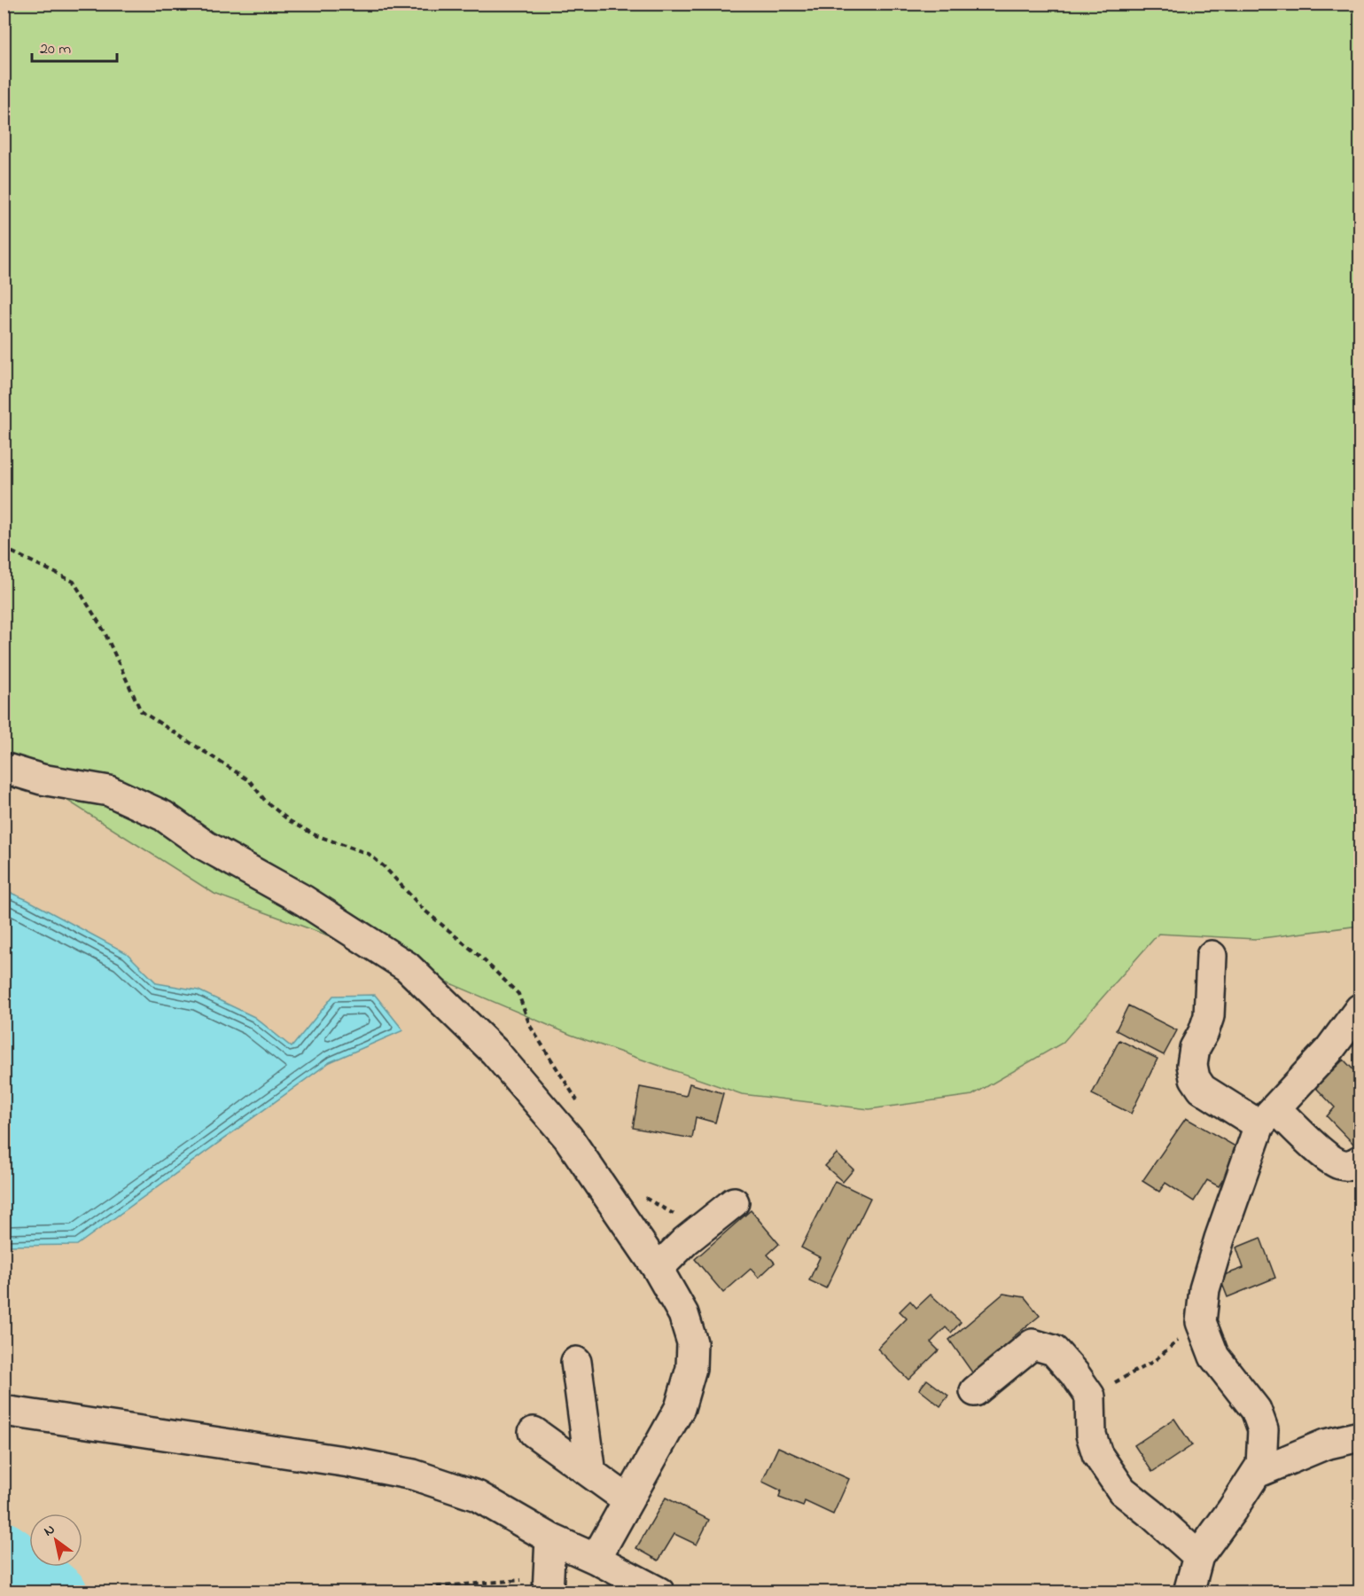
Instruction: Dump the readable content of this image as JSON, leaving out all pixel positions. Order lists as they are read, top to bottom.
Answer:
{
  "scale_bar": "20 m",
  "north": "top left"
}
